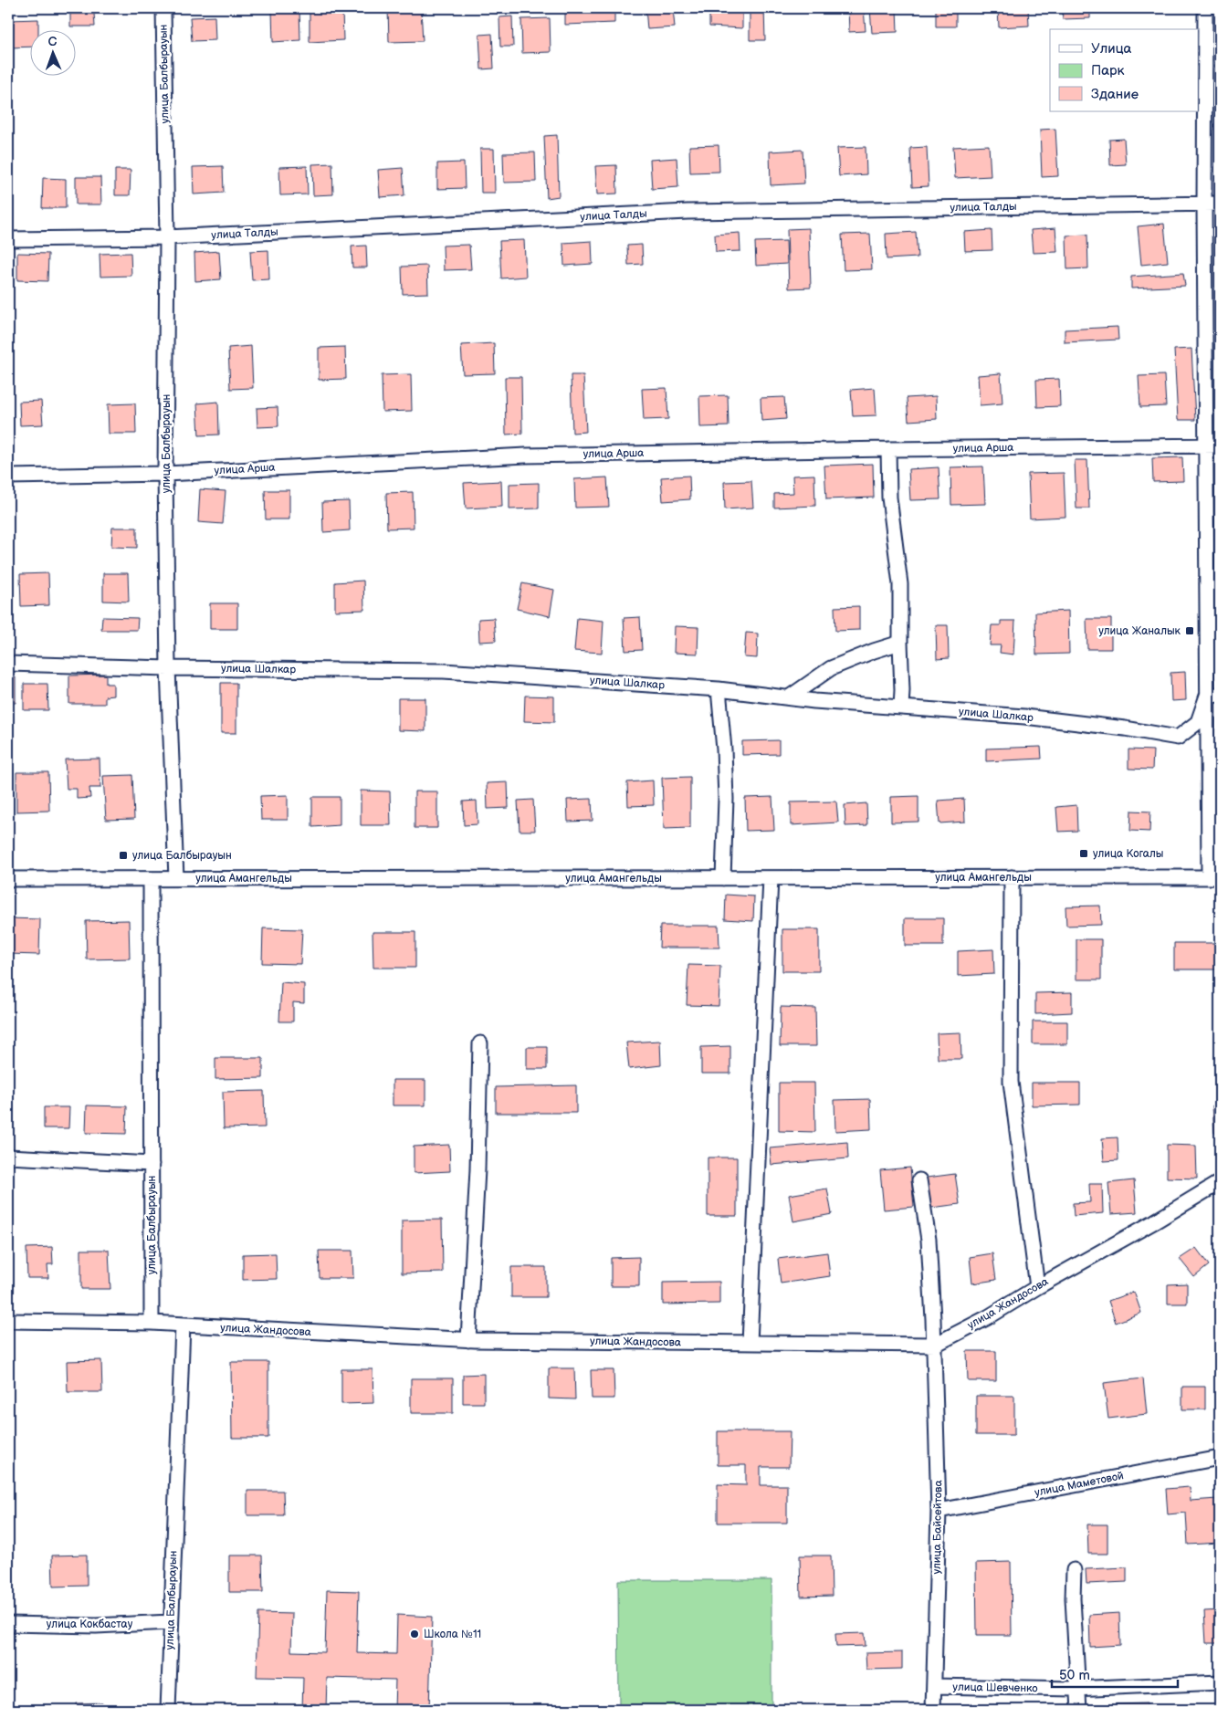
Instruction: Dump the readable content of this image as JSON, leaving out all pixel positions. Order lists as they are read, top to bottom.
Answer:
{
  "streets": {
    "street": [
      "улица Балбырауын",
      "улица Талды",
      "улица Арша",
      "улица Шалкар",
      "улица Амангельды",
      "улица Жандосова",
      "улица Маметовой",
      "улица Байсейтова",
      "улица Кокбастау",
      "улица Шевченко"
    ]
  },
  "crossings": [
    ["улица Балбырауын", "улица Талды"],
    ["улица Балбырауын", "улица Арша"],
    ["улица Балбырауын", "улица Шалкар"],
    ["улица Балбырауын", "улица Амангельды"],
    ["улица Балбырауын", "улица Жандосова"],
    ["улица Балбырауын", "улица Кокбастау"],
    ["улица Жандосова", "улица Байсейтова"],
    ["улица Маметовой", "улица Байсейтова"],
    ["улица Байсейтова", "улица Шевченко"]
  ],
  "places": {
    "transit": ["улица Жаналык", "улица Когалы", "улица Балбырауын"],
    "other": ["Школа №11"]
  },
  "legend": ["Улица", "Парк", "Здание"],
  "scale_bar": "50 m",
  "north": "top"
}
